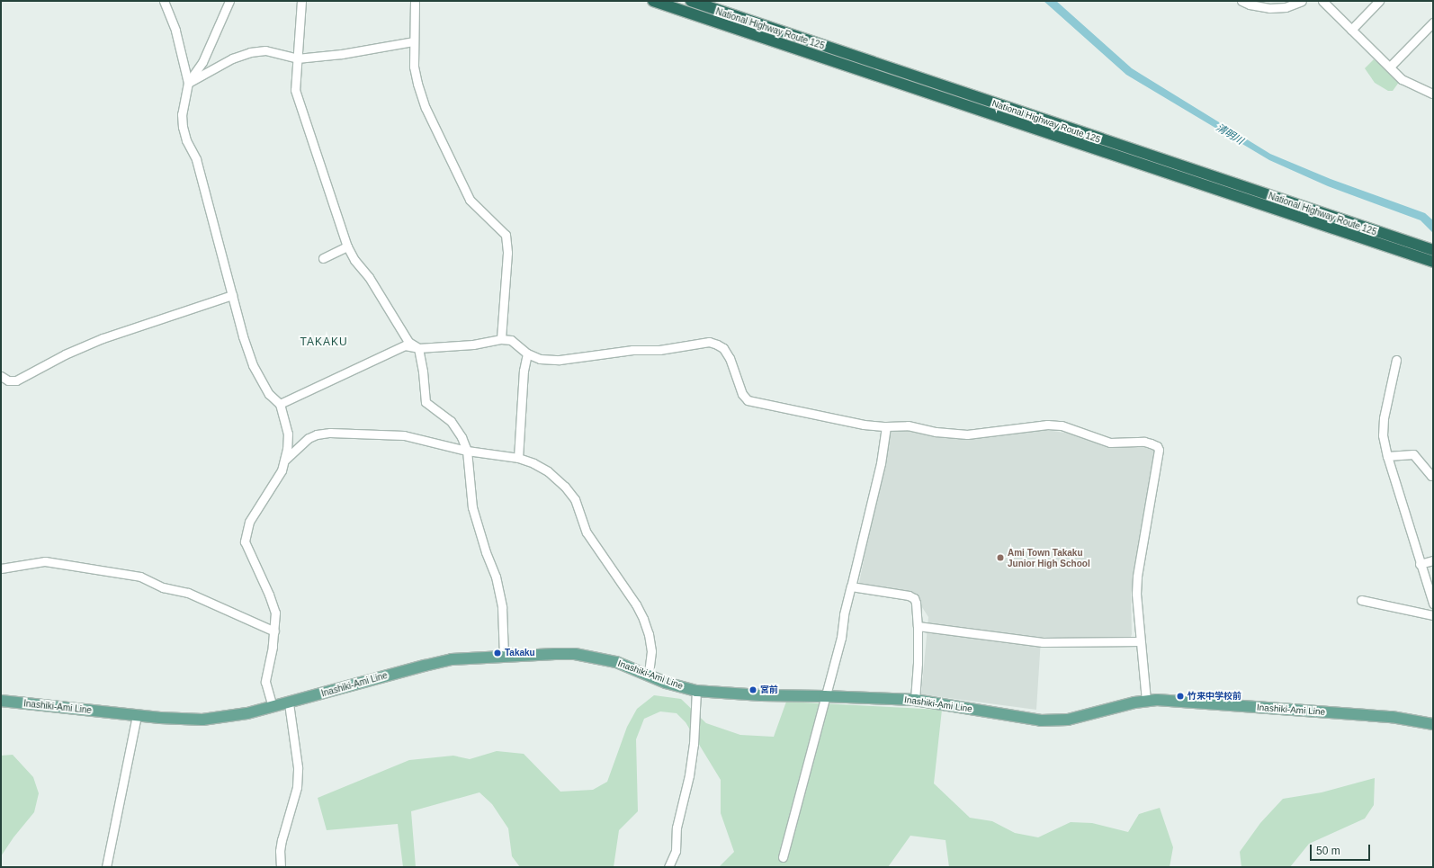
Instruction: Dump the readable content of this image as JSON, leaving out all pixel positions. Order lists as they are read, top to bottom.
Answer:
{
  "streets": {
    "highway": ["National Highway Route 125"],
    "main road": ["Inashiki-Ami Line"]
  },
  "districts": ["TAKAKU"],
  "water": ["清明川"],
  "places": [
    "Ami Town Takaku Junior High School",
    "Takaku",
    "宮前",
    "竹来中学校前"
  ],
  "scale_bar": "50 m"
}
